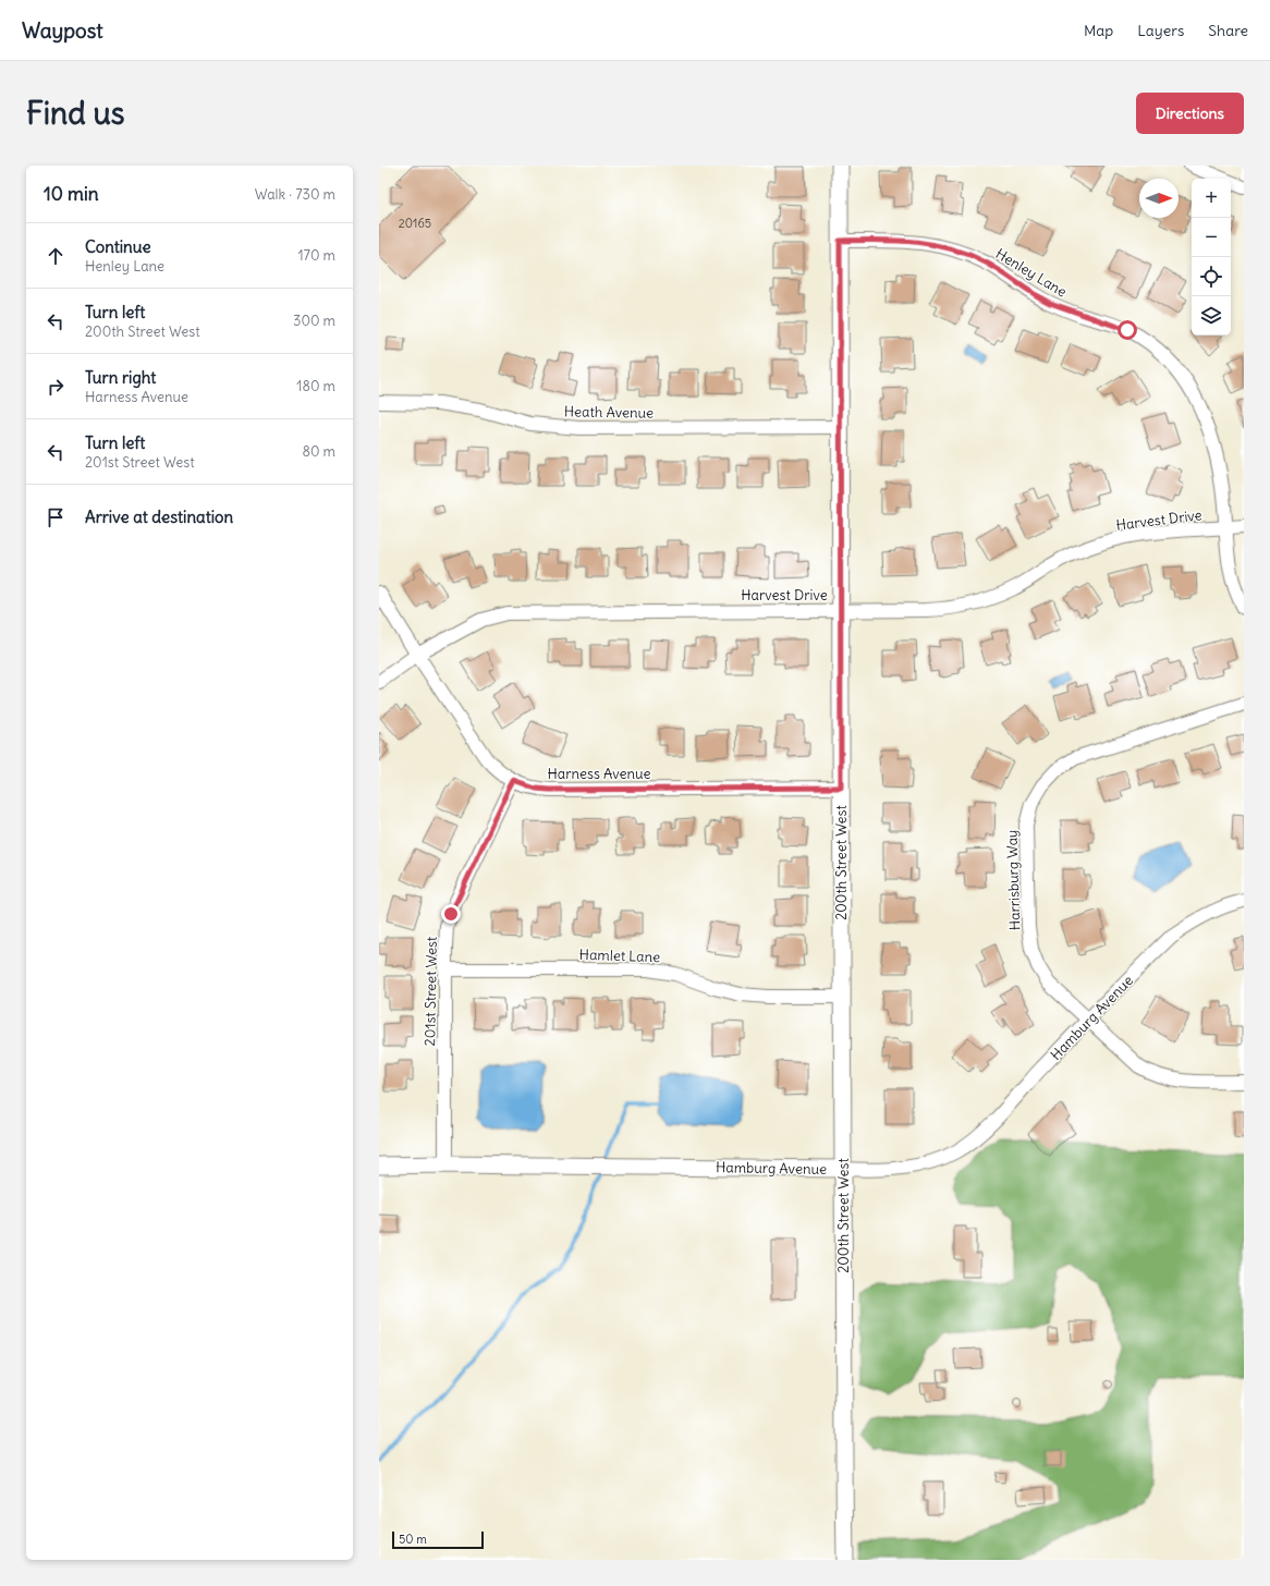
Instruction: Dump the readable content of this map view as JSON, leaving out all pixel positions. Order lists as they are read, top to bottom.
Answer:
{
  "streets": {
    "street": [
      "Henley Lane",
      "Heath Avenue",
      "Harvest Drive",
      "Harness Avenue",
      "200th Street West",
      "Harrisburg Way",
      "Hamlet Lane",
      "201st Street West",
      "Hamburg Avenue"
    ]
  },
  "crossings": [
    ["Henley Lane", "Harvest Drive"],
    ["Henley Lane", "200th Street West"],
    ["Heath Avenue", "200th Street West"],
    ["Harvest Drive", "Harness Avenue"],
    ["Harvest Drive", "200th Street West"],
    ["Harness Avenue", "200th Street West"],
    ["Harness Avenue", "201st Street West"],
    ["200th Street West", "Hamlet Lane"],
    ["200th Street West", "Hamburg Avenue"],
    ["Harrisburg Way", "Hamburg Avenue"],
    ["Hamlet Lane", "201st Street West"],
    ["201st Street West", "Hamburg Avenue"]
  ],
  "house_numbers": ["20165"],
  "scale_bar": "50 m",
  "north": "right",
  "page": {
    "header": "Waypost",
    "nav": ["Map", "Layers", "Share"],
    "buttons": "Directions",
    "title": "Find us",
    "heading": ["10 min", "Walk · 730 m"],
    "map_buttons": ["+", "−"],
    "list": [
      ["Continue", "Henley Lane", "170 m"],
      ["Turn left", "200th Street West", "300 m"],
      ["Turn right", "Harness Avenue", "180 m"],
      ["Turn left", "201st Street West", "80 m"],
      "Arrive at destination"
    ],
    "scale": "50 m"
  }
}
